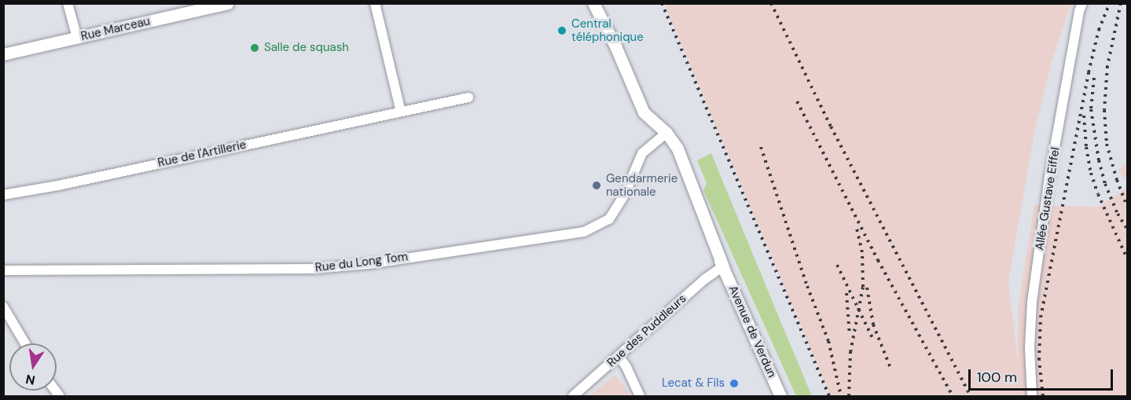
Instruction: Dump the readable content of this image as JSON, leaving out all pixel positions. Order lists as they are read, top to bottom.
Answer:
{
  "streets": {
    "main road": ["Rue Marceau", "Avenue de Verdun"],
    "street": [
      "Rue de l'Artillerie",
      "Allée Gustave Eiffel",
      "Rue du Long Tom",
      "Rue des Puddleurs"
    ]
  },
  "crossings": [
    ["Rue du Long Tom", "Avenue de Verdun"],
    ["Rue des Puddleurs", "Avenue de Verdun"]
  ],
  "places": [
    "Central téléphonique",
    "Salle de squash",
    "Gendarmerie nationale",
    "Lecat & Fils"
  ],
  "scale_bar": "100 m",
  "north": "bottom"
}
